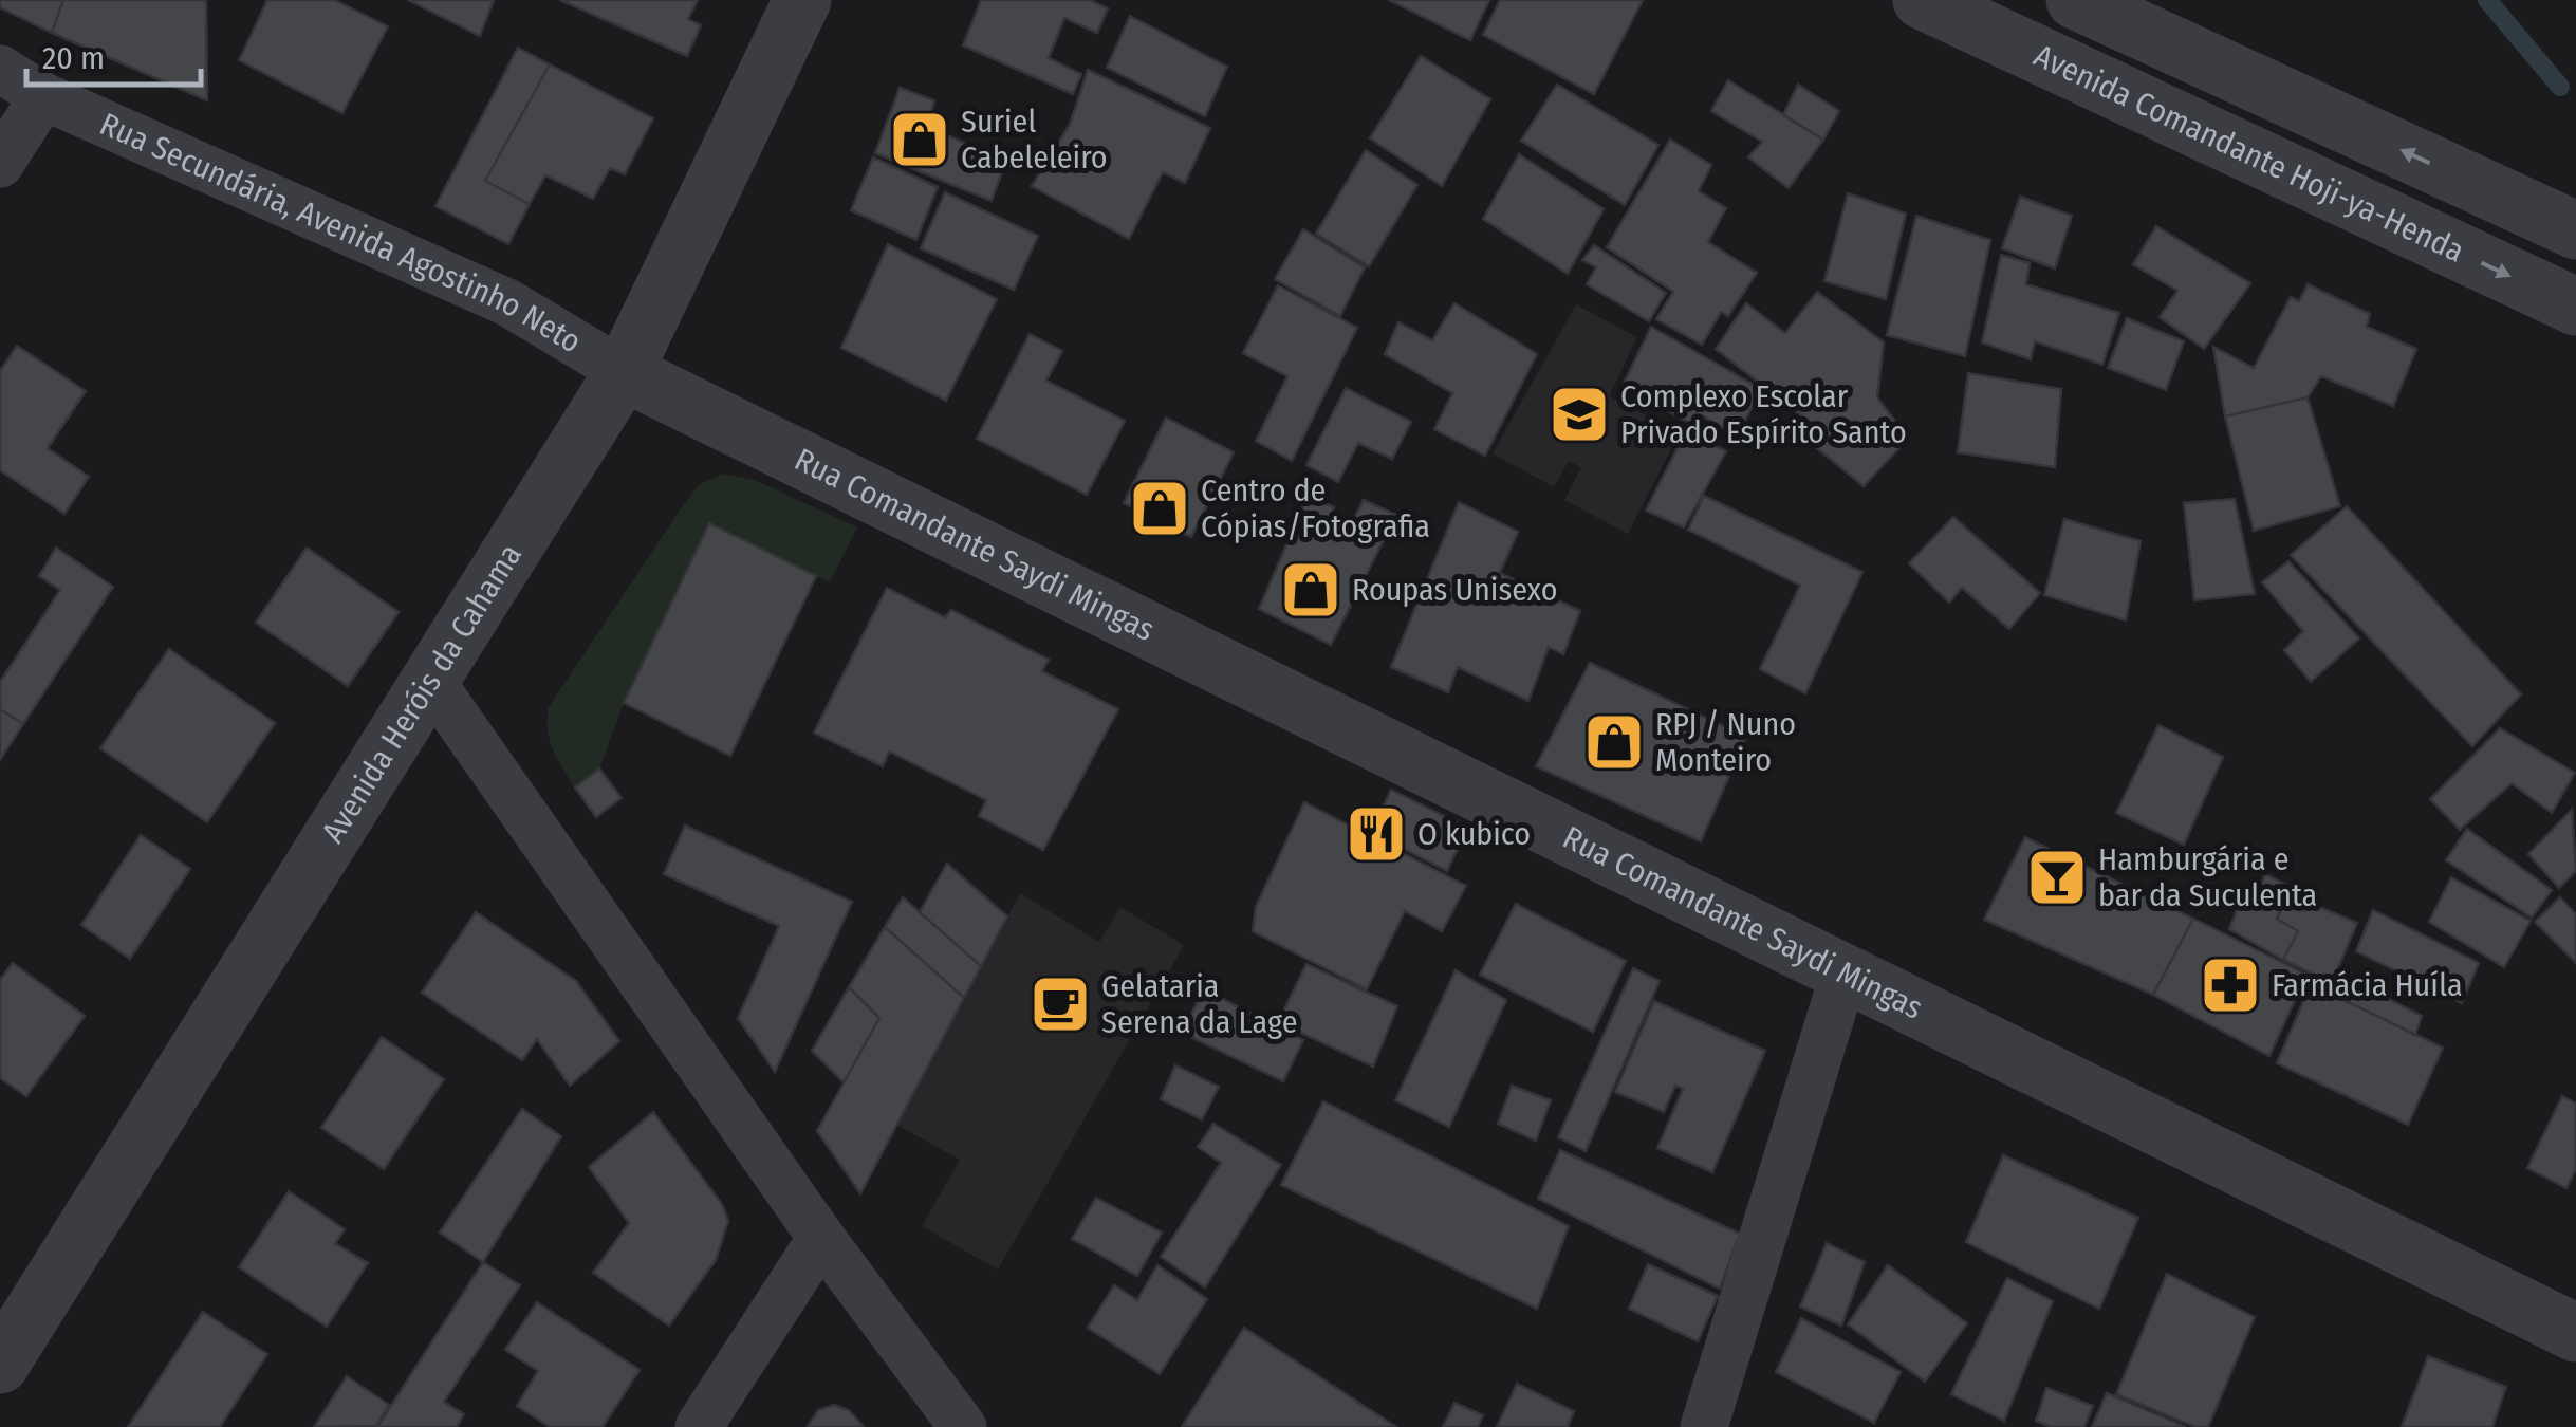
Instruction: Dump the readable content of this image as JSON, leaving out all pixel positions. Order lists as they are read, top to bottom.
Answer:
{
  "streets": {
    "street": [
      "Avenida Comandante Hoji-ya-Henda",
      "Rua Secundária, Avenida Agostinho Neto",
      "Rua Comandante Saydi Mingas",
      "Avenida Heróis da Cahama"
    ]
  },
  "crossings": [
    ["Rua Secundária, Avenida Agostinho Neto", "Rua Comandante Saydi Mingas"],
    ["Rua Secundária, Avenida Agostinho Neto", "Avenida Heróis da Cahama"],
    ["Rua Comandante Saydi Mingas", "Avenida Heróis da Cahama"]
  ],
  "places": {
    "shop": [
      "Suriel Cabeleleiro",
      "Centro de Cópias/Fotografia",
      "Roupas Unisexo",
      "RPJ / Nuno Monteiro"
    ],
    "school or university": ["Complexo Escolar Privado Espírito Santo"],
    "restaurant": ["O kubico"],
    "bar": ["Hamburgária e bar da Suculenta"],
    "pharmacy": ["Farmácia Huíla"],
    "cafe": ["Gelataria Serena da Lage"]
  },
  "scale_bar": "20 m"
}
